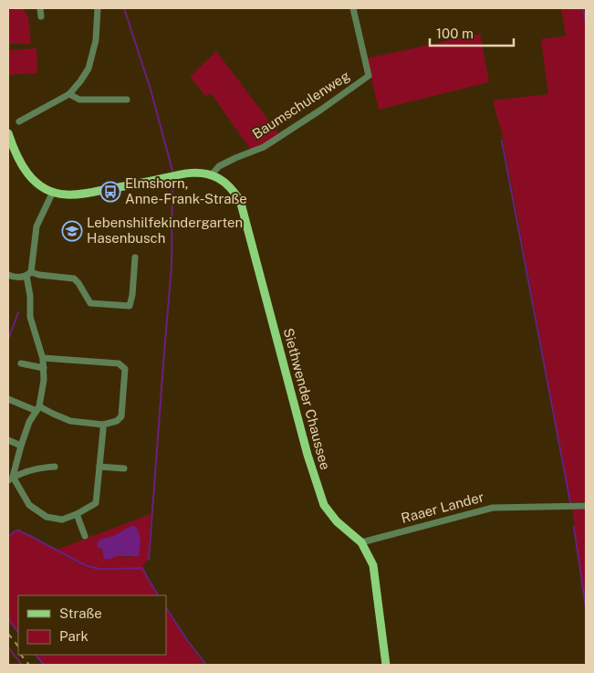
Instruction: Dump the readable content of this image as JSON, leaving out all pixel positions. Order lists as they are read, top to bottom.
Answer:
{
  "streets": {
    "main road": ["Siethwender Chaussee"],
    "street": ["Baumschulenweg", "Raaer Lander"]
  },
  "crossings": [
    ["Baumschulenweg", "Siethwender Chaussee"],
    ["Siethwender Chaussee", "Raaer Lander"]
  ],
  "places": {
    "bus stop": ["Elmshorn, Anne-Frank-Straße"],
    "school or university": ["Lebenshilfekindergarten Hasenbusch"]
  },
  "legend": ["Straße", "Park"],
  "scale_bar": "100 m"
}
